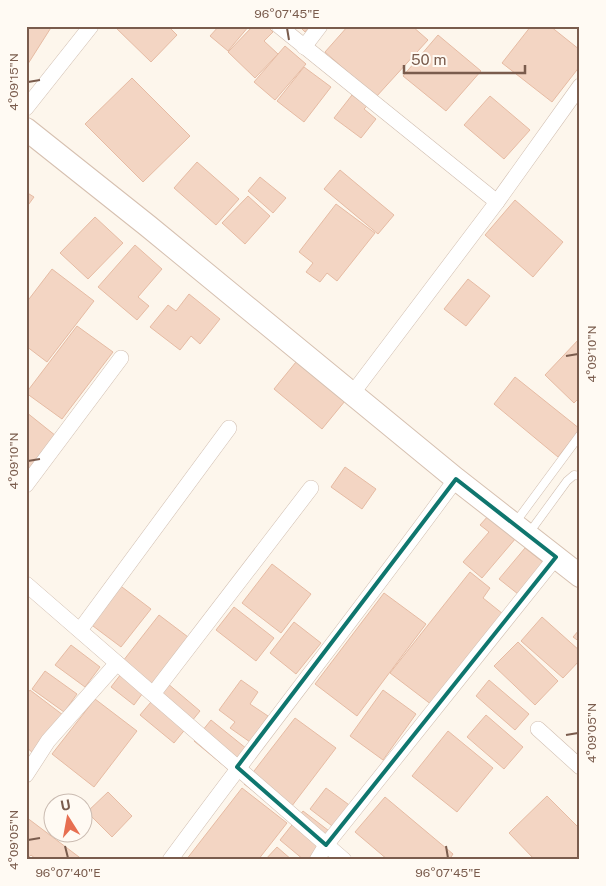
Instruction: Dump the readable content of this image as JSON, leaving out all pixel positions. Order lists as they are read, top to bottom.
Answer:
{
  "scale_bar": "50 m",
  "north": "top",
  "coordinates": [
    "96°07'45\"E",
    "4°09'15\"N",
    "4°09'10\"N",
    "4°09'05\"N",
    "96°07'40\"E"
  ]
}
